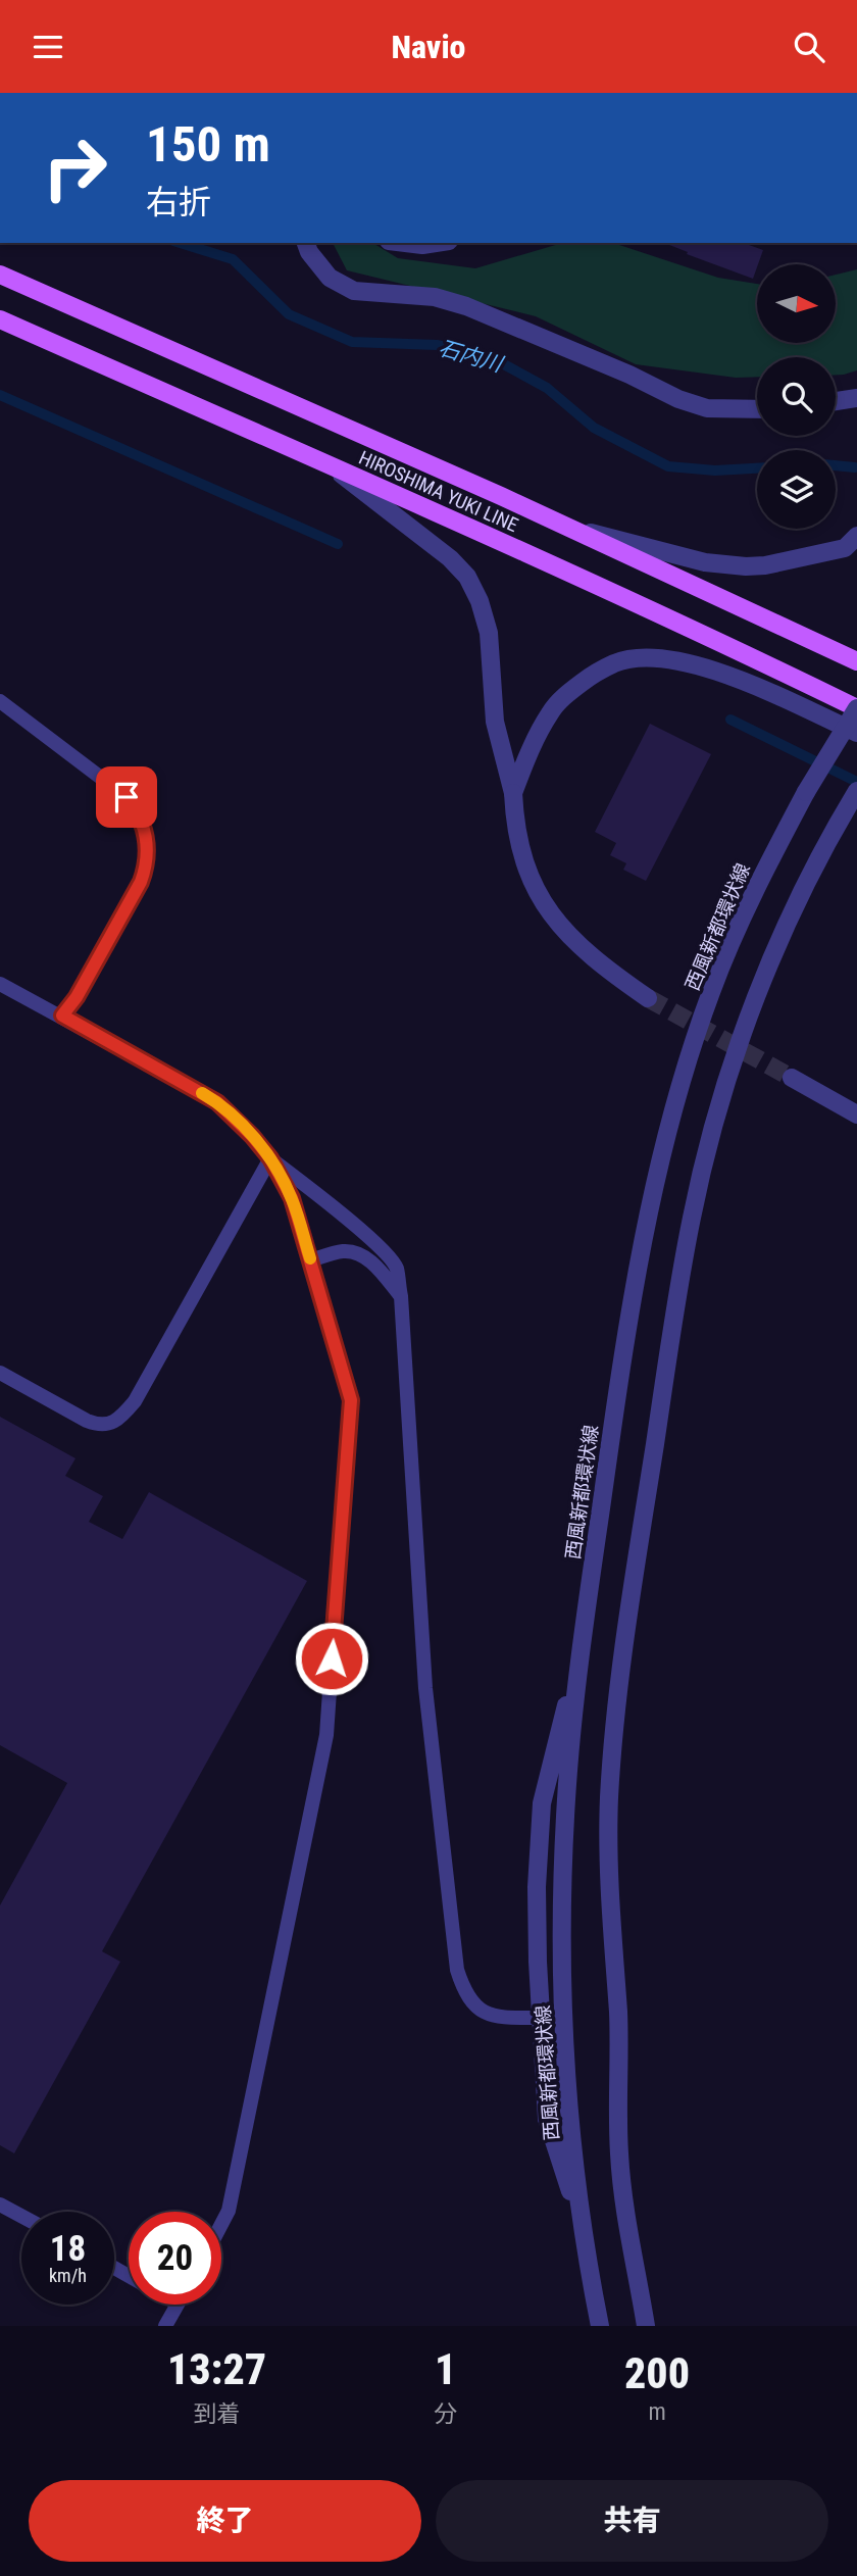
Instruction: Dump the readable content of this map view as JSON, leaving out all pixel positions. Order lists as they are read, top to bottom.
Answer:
{
  "streets": {
    "main road": ["HIROSHIMA YUKI LINE"],
    "street": ["西風新都環状線"]
  },
  "crossings": [
    ["HIROSHIMA YUKI LINE", "西風新都環状線"]
  ],
  "water": ["石内川"],
  "north": "right",
  "page": {
    "header": "Navio",
    "turn": ["150 m", "右折"],
    "speed": "18 km/h",
    "limit": "20",
    "eta": [
      "13:27",
      "到着",
      "1",
      "分",
      "200",
      "m"
    ],
    "buttons": ["終了", "共有"]
  }
}
